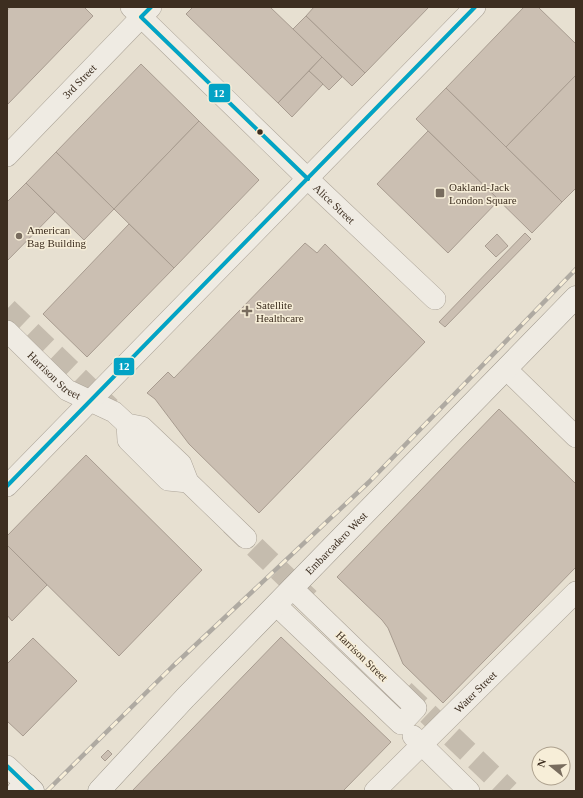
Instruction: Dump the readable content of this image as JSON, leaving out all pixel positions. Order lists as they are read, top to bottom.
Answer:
{
  "streets": {
    "street": [
      "3rd Street",
      "Alice Street",
      "Harrison Street",
      "Embarcadero West",
      "Water Street"
    ]
  },
  "crossings": [
    ["3rd Street", "Alice Street"],
    ["Harrison Street", "Embarcadero West"],
    ["Harrison Street", "Water Street"]
  ],
  "places": {
    "transit": ["Oakland-Jack London Square"],
    "other": ["American Bag Building"],
    "health": ["Satellite Healthcare"]
  },
  "lines": ["transit line 12"],
  "north": "left"
}
